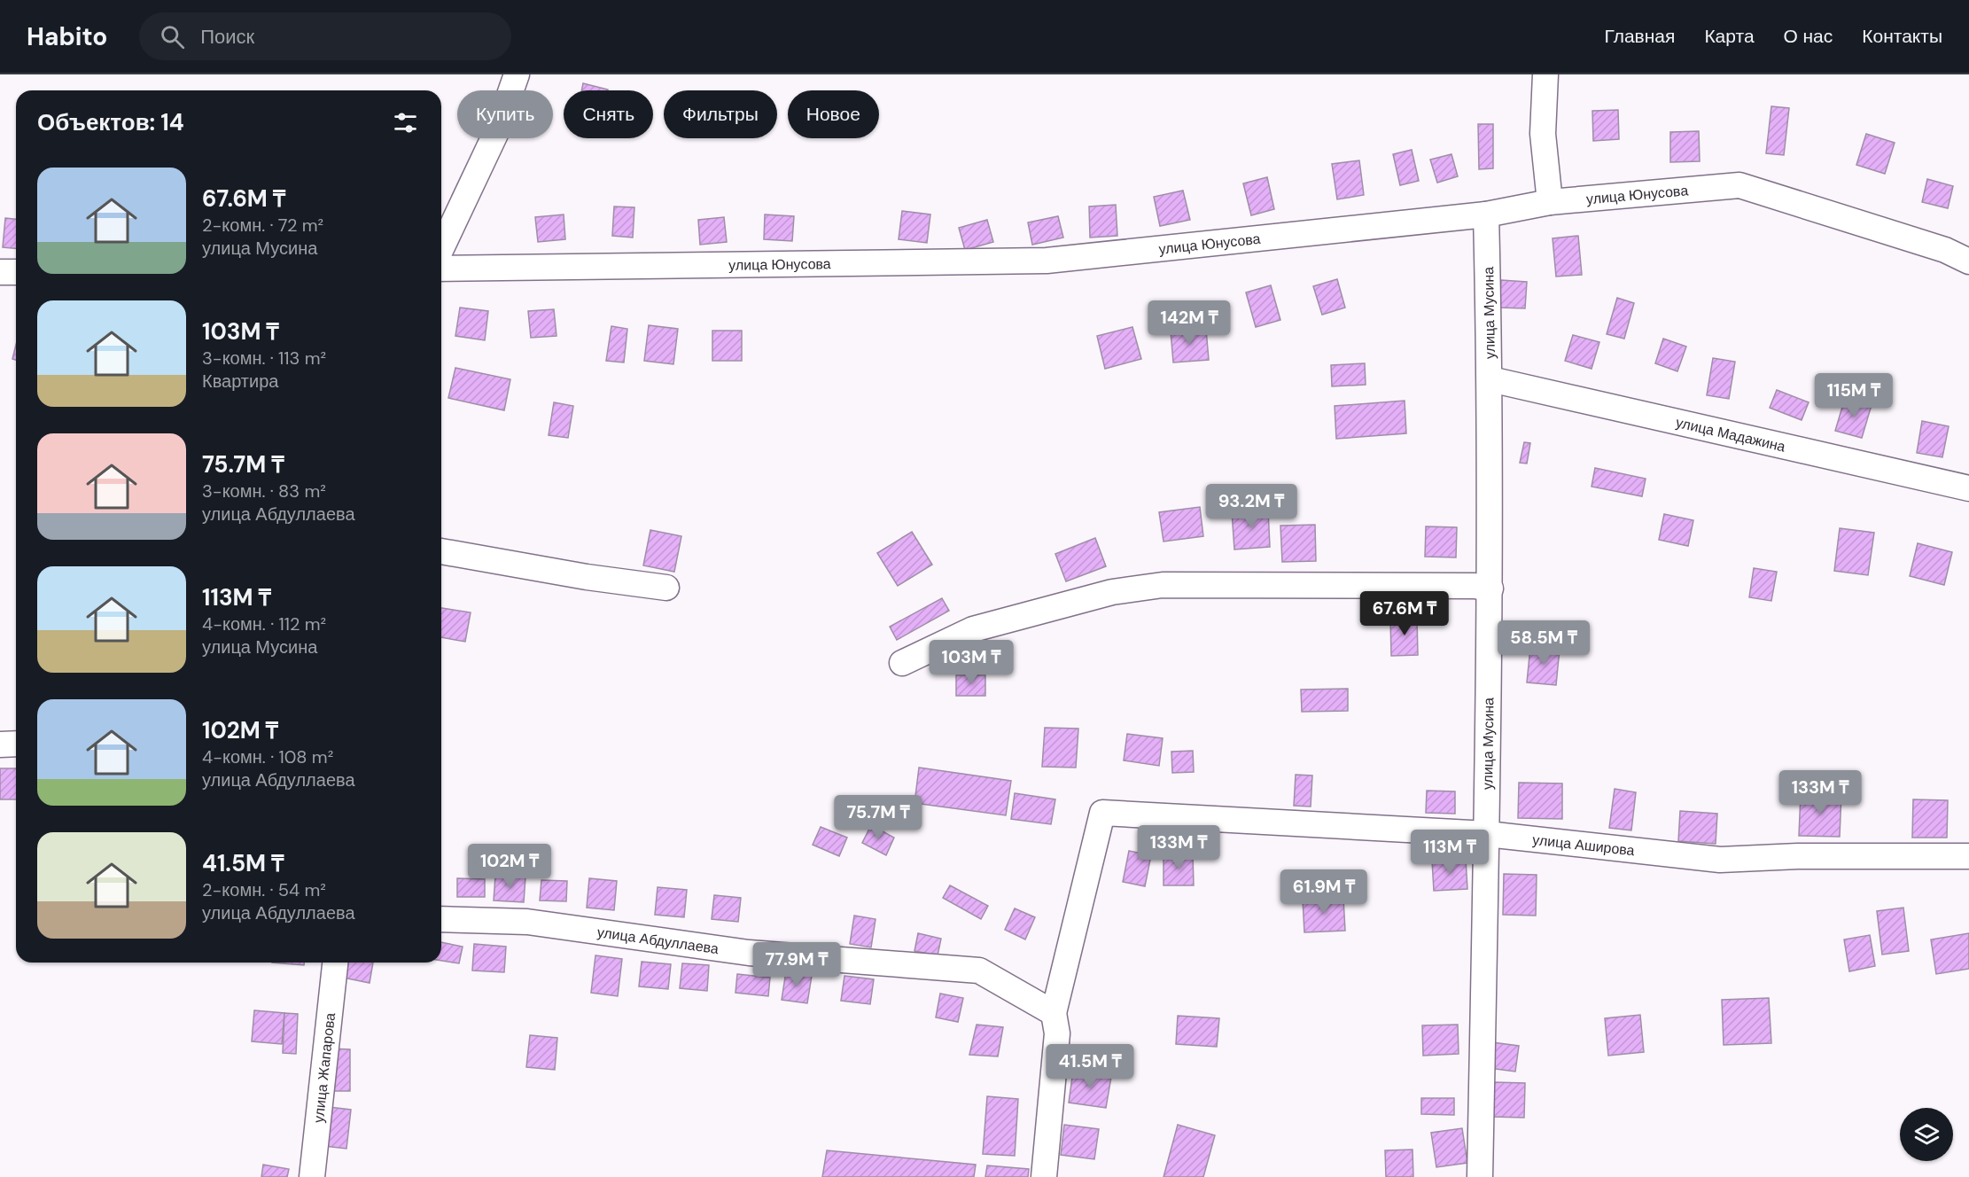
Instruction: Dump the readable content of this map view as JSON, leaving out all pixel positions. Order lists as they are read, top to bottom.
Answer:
{
  "streets": {
    "street": [
      "улица Юнусова",
      "улица Мусина",
      "улица Мадажина",
      "улица Аширова",
      "улица Абдуллаева",
      "улица Жапарова"
    ]
  },
  "crossings": [
    ["улица Юнусова", "улица Мусина"],
    ["улица Мусина", "улица Мадажина"],
    ["улица Мусина", "улица Аширова"],
    ["улица Аширова", "улица Абдуллаева"]
  ],
  "page": {
    "header": "Habito",
    "search": "Поиск",
    "nav": [
      "Главная",
      "Карта",
      "О нас",
      "Контакты"
    ],
    "chip": [
      "Купить",
      "Снять",
      "Фильтры",
      "Новое"
    ],
    "heading": "Объектов: 14",
    "list": [
      {
        "name": "67.6M ₸",
        "note": "2-комн. · 72 m² · улица Мусина"
      },
      {
        "name": "103M ₸",
        "note": "3-комн. · 113 m² · Квартира"
      },
      {
        "name": "75.7M ₸",
        "note": "3-комн. · 83 m² · улица Абдуллаева"
      },
      {
        "name": "113M ₸",
        "note": "4-комн. · 112 m² · улица Мусина"
      },
      {
        "name": "102M ₸",
        "note": "4-комн. · 108 m² · улица Абдуллаева"
      },
      {
        "name": "41.5M ₸",
        "note": "2-комн. · 54 m² · улица Абдуллаева"
      }
    ],
    "price": [
      "142M ₸",
      "115M ₸",
      "93.2M ₸",
      "67.6M ₸",
      "58.5M ₸",
      "103M ₸",
      "133M ₸",
      "75.7M ₸",
      "133M ₸",
      "113M ₸",
      "102M ₸",
      "61.9M ₸",
      "77.9M ₸",
      "41.5M ₸"
    ]
  }
}
